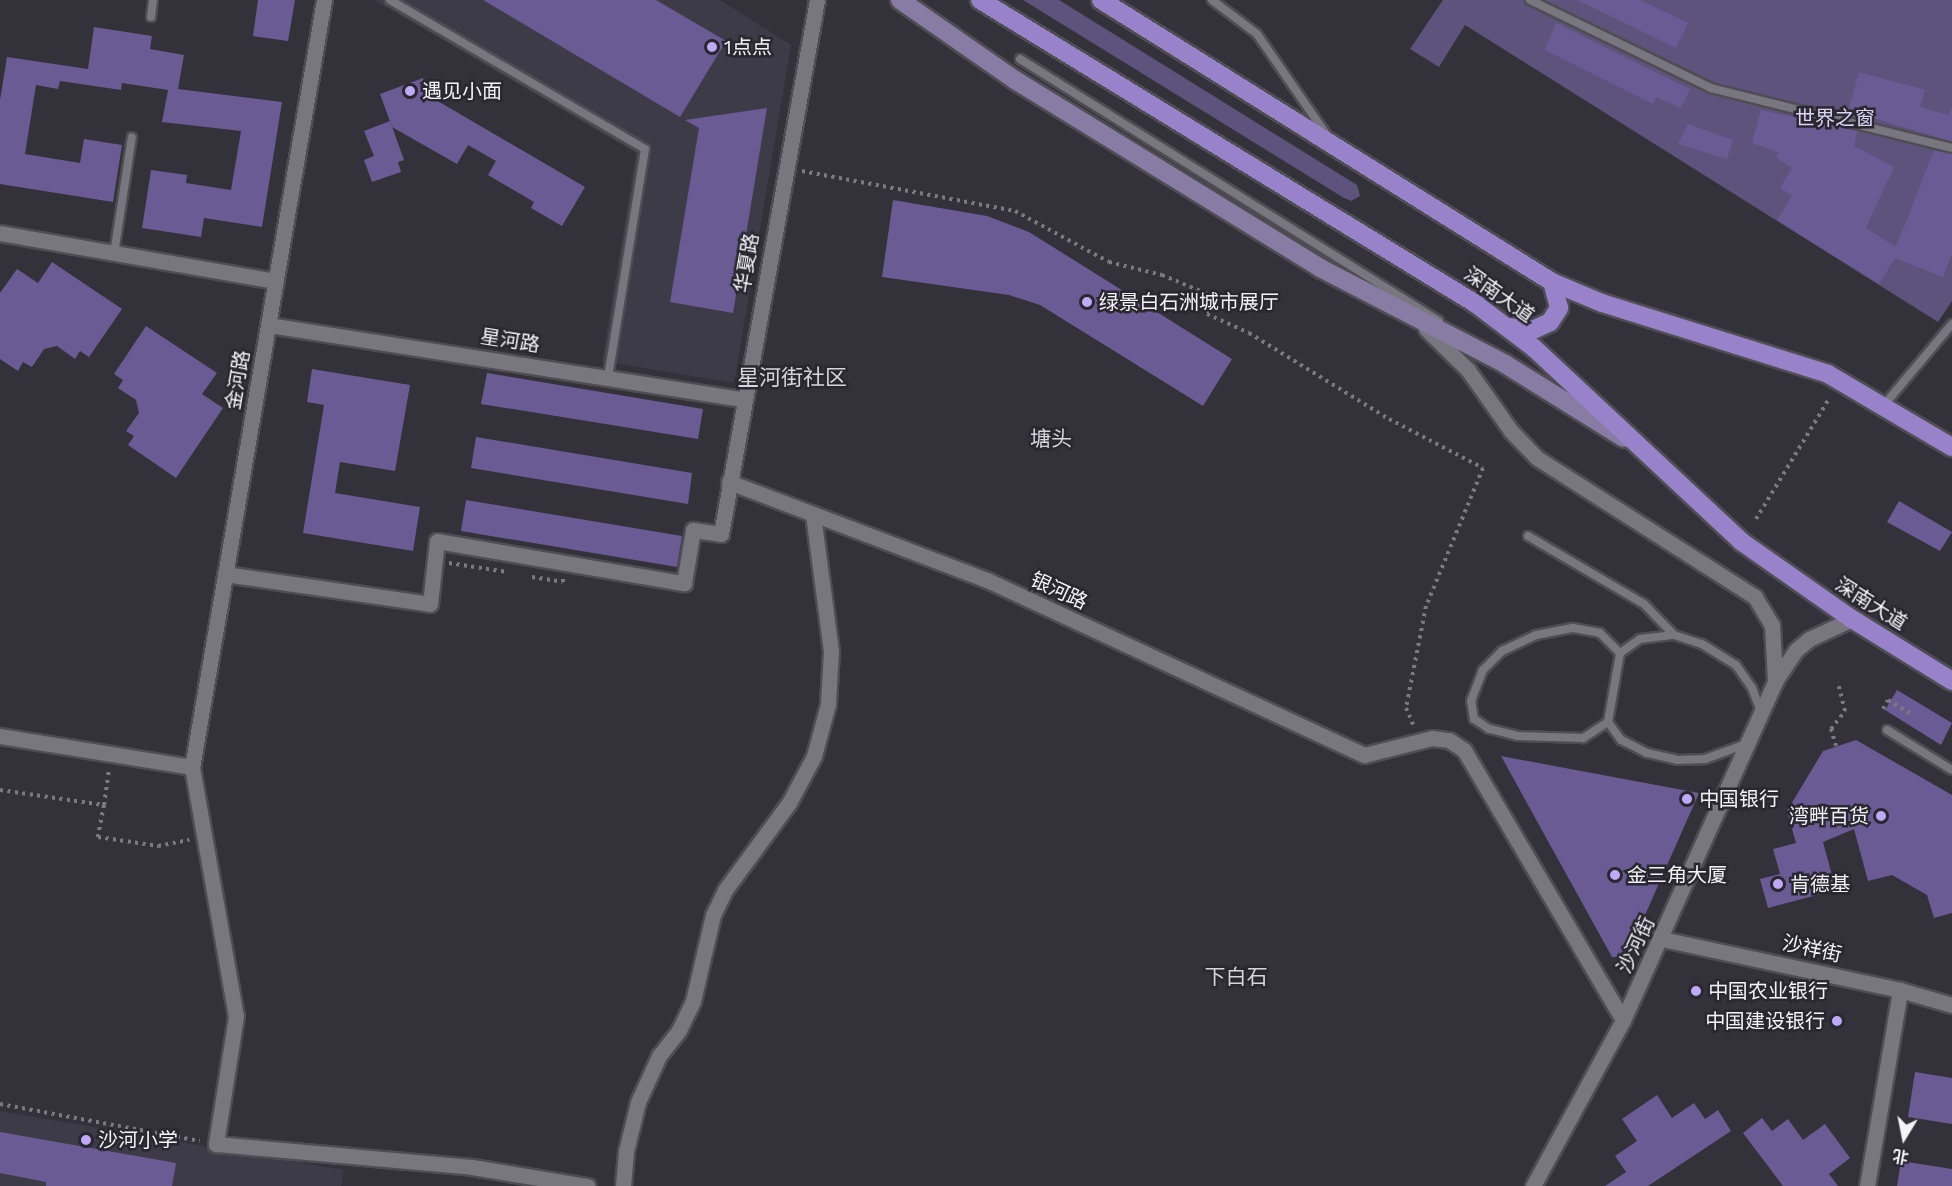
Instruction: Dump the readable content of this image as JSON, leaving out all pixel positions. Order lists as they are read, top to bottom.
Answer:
{
  "streets": {
    "main road": ["深南大道"],
    "street": [
      "华夏路",
      "星河路",
      "金河路",
      "银河路",
      "沙河街",
      "沙祥街"
    ]
  },
  "crossings": [
    ["华夏路", "星河路"],
    ["华夏路", "金河路"],
    ["华夏路", "银河路"],
    ["深南大道", "沙河街"],
    ["星河路", "金河路"],
    ["沙河街", "沙祥街"]
  ],
  "districts": ["星河街社区", "塘头", "下白石"],
  "parks": ["世界之窗"],
  "places": [
    "1点点",
    "遇见小面",
    "绿景白石洲城市展厅",
    "中国银行",
    "湾畔百货",
    "金三角大厦",
    "肯德基",
    "中国农业银行",
    "中国建设银行",
    "沙河小学"
  ],
  "north": "bottom"
}
